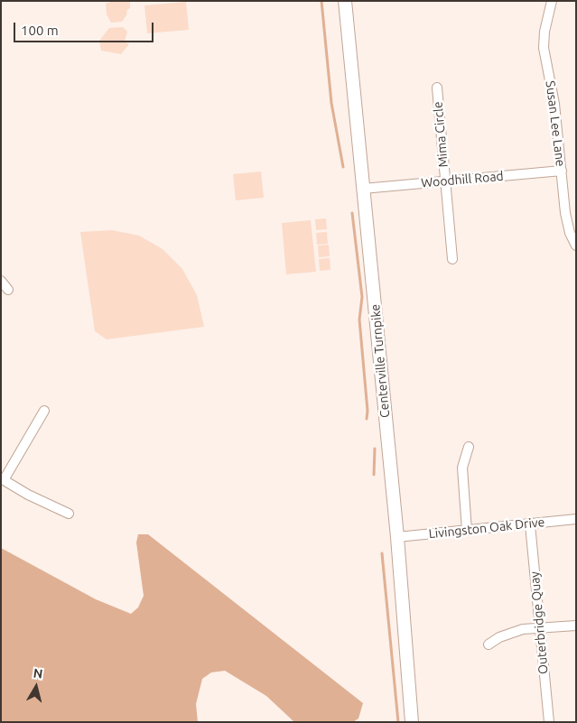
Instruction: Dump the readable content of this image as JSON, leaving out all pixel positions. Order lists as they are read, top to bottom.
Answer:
{
  "streets": {
    "main road": ["Centerville Turnpike"],
    "street": [
      "Susan Lee Lane",
      "Mima Circle",
      "Woodhill Road",
      "Livingston Oak Drive",
      "Outerbridge Quay"
    ]
  },
  "crossings": [
    ["Susan Lee Lane", "Woodhill Road"],
    ["Mima Circle", "Woodhill Road"],
    ["Woodhill Road", "Centerville Turnpike"],
    ["Centerville Turnpike", "Livingston Oak Drive"],
    ["Livingston Oak Drive", "Outerbridge Quay"]
  ],
  "scale_bar": "100 m",
  "north": "top"
}
